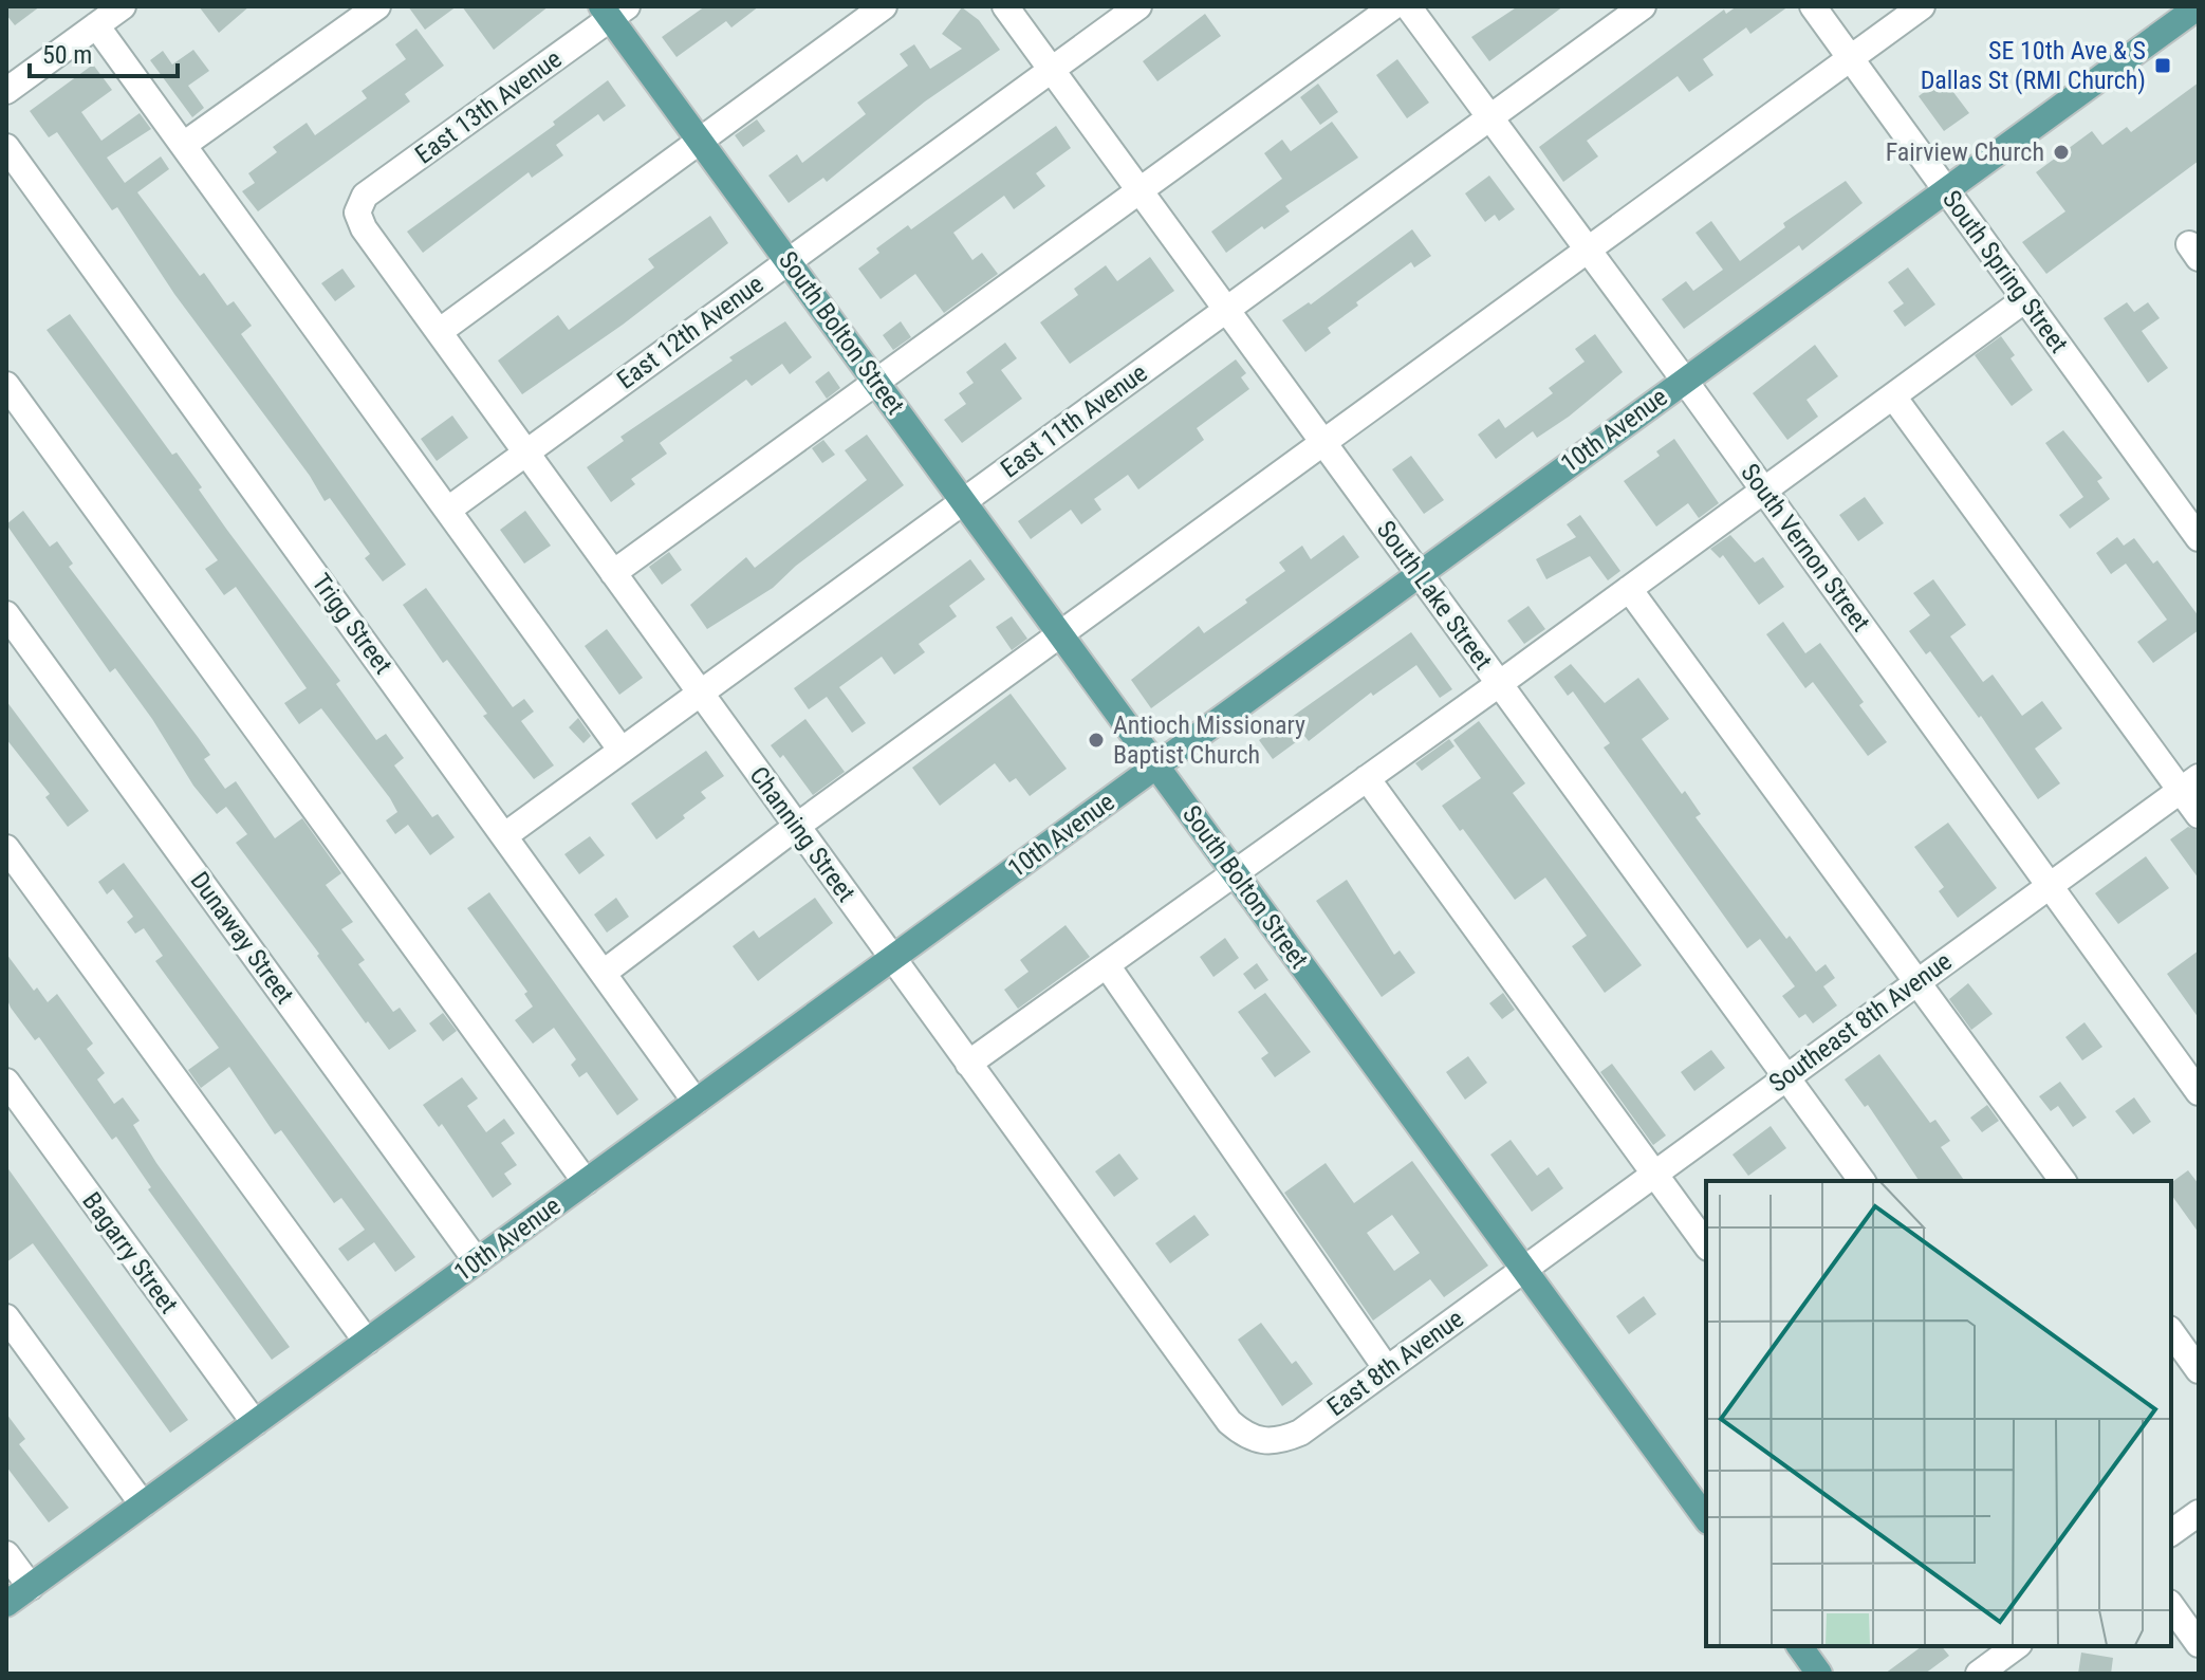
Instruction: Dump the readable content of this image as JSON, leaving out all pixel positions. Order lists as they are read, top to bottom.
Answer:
{
  "streets": {
    "main road": ["South Bolton Street", "10th Avenue"],
    "street": [
      "East 13th Avenue",
      "South Spring Street",
      "East 12th Avenue",
      "East 11th Avenue",
      "South Vernon Street",
      "South Lake Street",
      "Trigg Street",
      "Channing Street",
      "Dunaway Street",
      "Southeast 8th Avenue",
      "Bagarry Street",
      "East 8th Avenue"
    ]
  },
  "crossings": [
    ["East 13th Avenue", "South Bolton Street"],
    ["East 13th Avenue", "Channing Street"],
    ["South Spring Street", "10th Avenue"],
    ["East 12th Avenue", "South Bolton Street"],
    ["East 12th Avenue", "South Lake Street"],
    ["East 12th Avenue", "Channing Street"],
    ["South Bolton Street", "East 11th Avenue"],
    ["South Bolton Street", "10th Avenue"],
    ["South Bolton Street", "Southeast 8th Avenue"],
    ["South Bolton Street", "East 8th Avenue"],
    ["East 11th Avenue", "South Vernon Street"],
    ["East 11th Avenue", "South Lake Street"],
    ["East 11th Avenue", "Trigg Street"],
    ["East 11th Avenue", "Channing Street"],
    ["10th Avenue", "South Vernon Street"],
    ["10th Avenue", "South Lake Street"],
    ["10th Avenue", "Trigg Street"],
    ["10th Avenue", "Channing Street"],
    ["10th Avenue", "Dunaway Street"],
    ["10th Avenue", "Bagarry Street"],
    ["South Vernon Street", "Southeast 8th Avenue"],
    ["South Lake Street", "Southeast 8th Avenue"],
    ["Channing Street", "East 8th Avenue"],
    ["Southeast 8th Avenue", "East 8th Avenue"]
  ],
  "places": {
    "transit": ["SE 10th Ave & S Dallas St (RMI Church)"],
    "other": ["Fairview Church", "Antioch Missionary Baptist Church"]
  },
  "scale_bar": "50 m"
}
